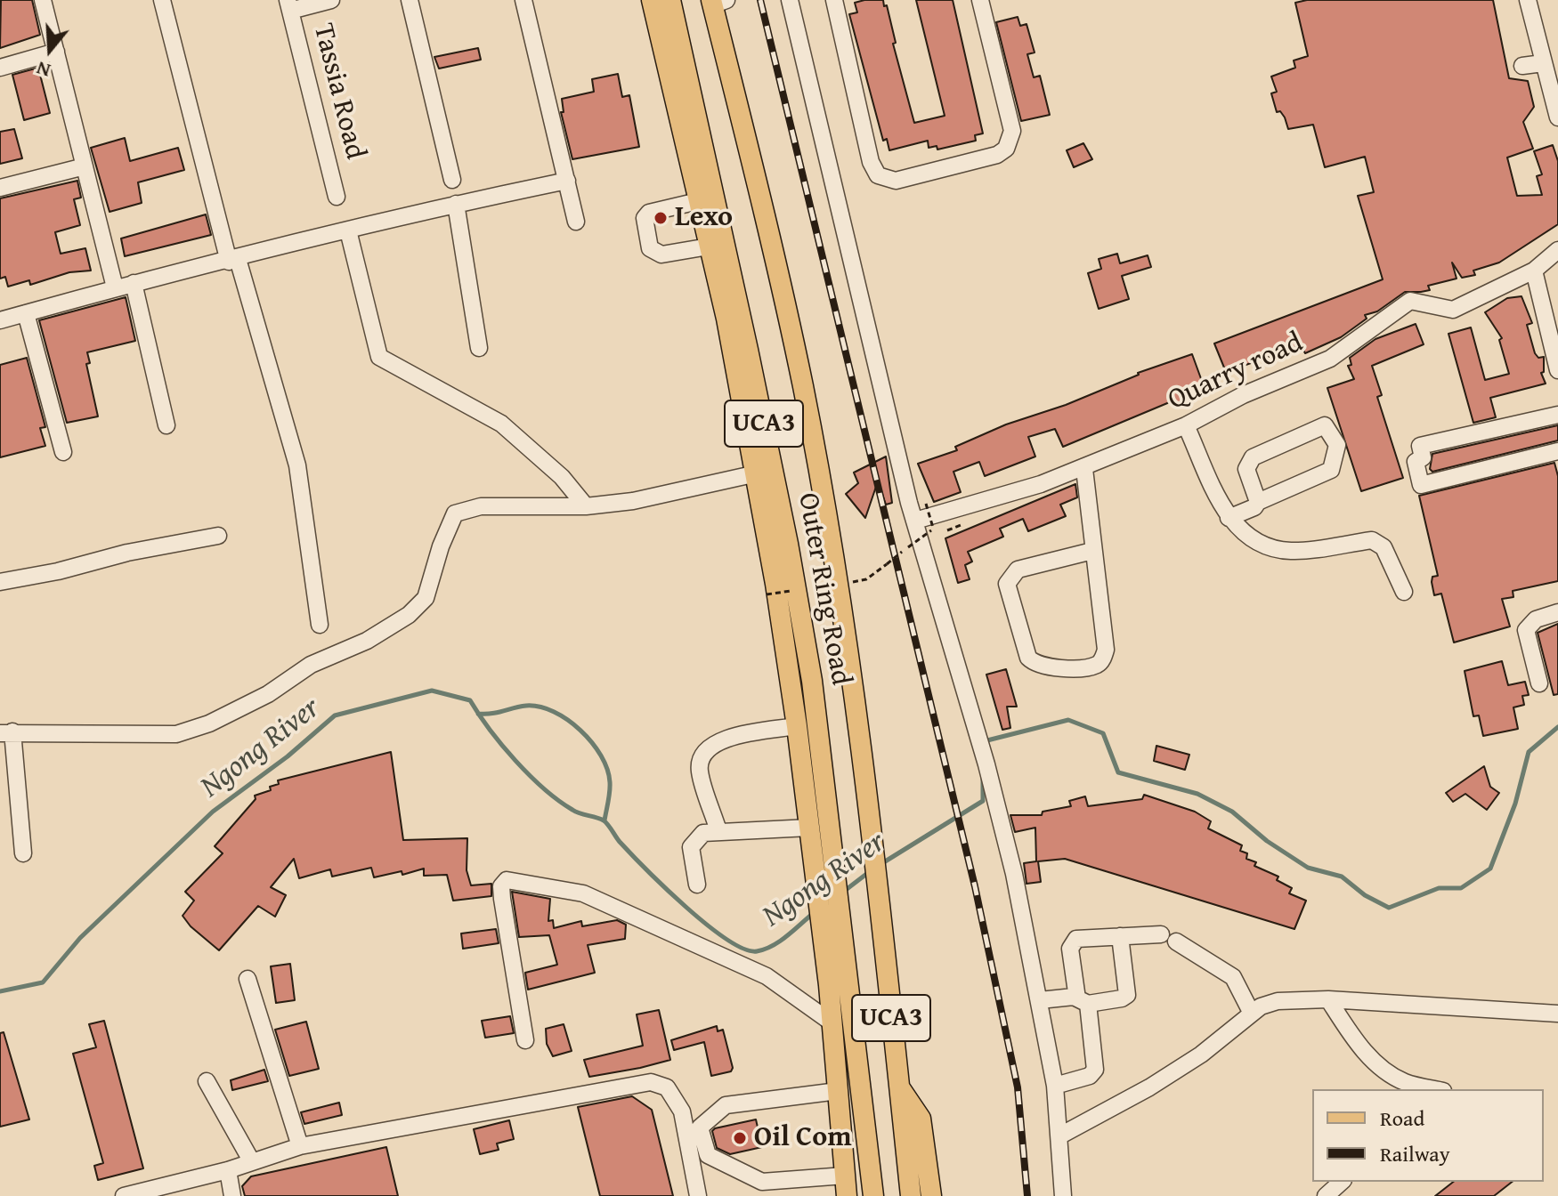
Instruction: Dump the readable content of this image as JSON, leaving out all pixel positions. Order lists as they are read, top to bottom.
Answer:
{
  "streets": {
    "main road": ["UCA3", "Outer Ring Road"],
    "street": ["Tassia Road", "Quarry road"]
  },
  "crossings": [
    ["UCA3", "Outer Ring Road"]
  ],
  "water": ["Ngong River"],
  "places": ["Lexo", "Oil Com"],
  "legend": ["Road", "Railway"],
  "north": "bottom"
}
